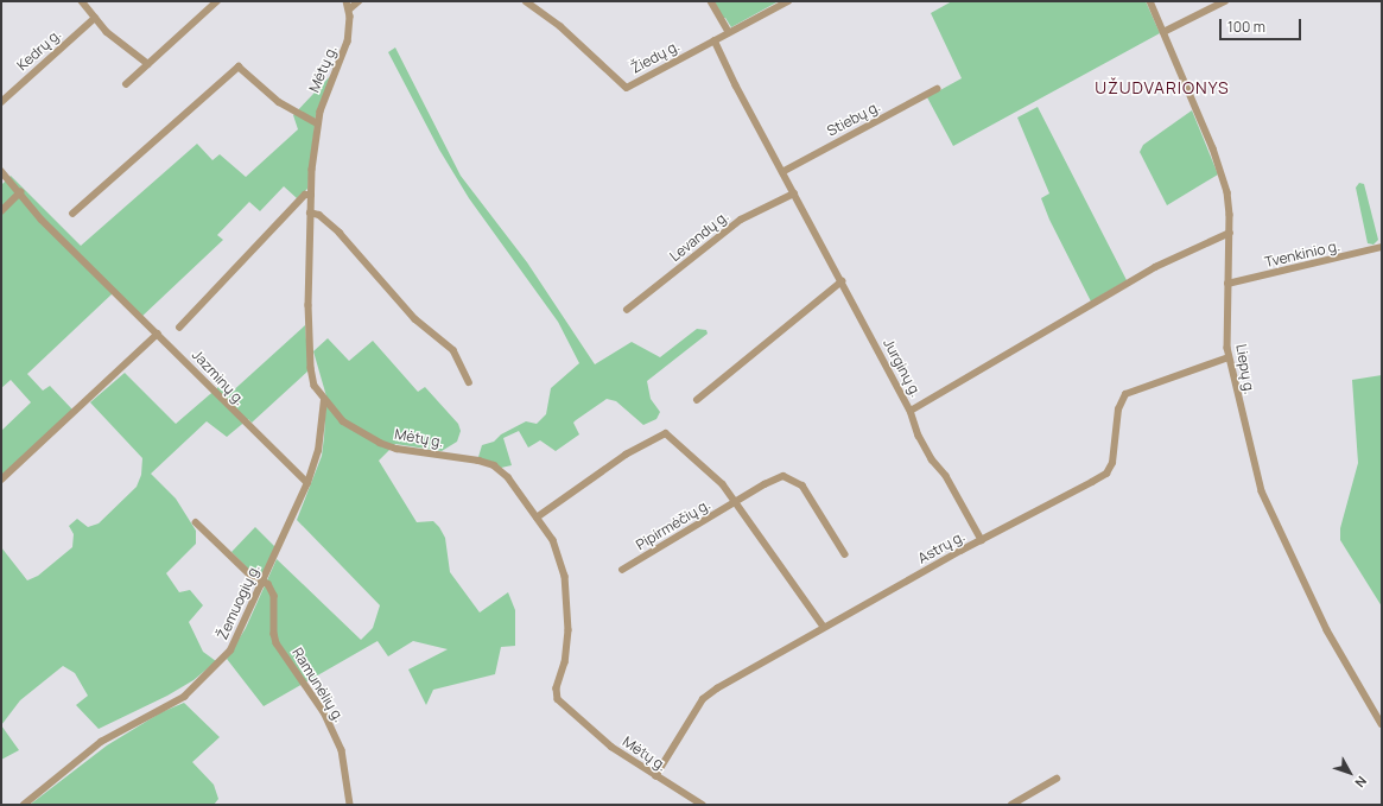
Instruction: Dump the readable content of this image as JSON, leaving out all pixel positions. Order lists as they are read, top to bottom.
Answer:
{
  "streets": {
    "street": [
      "Kedrų g.",
      "Žiedų g.",
      "Mėtų g.",
      "Stiebų g.",
      "Levandų g.",
      "Tvenkinio g.",
      "Jurginų g.",
      "Liepų g.",
      "Jazminų g.",
      "Pipirmėčių g.",
      "Astrų g.",
      "Žemuogių g.",
      "Ramunėlių g."
    ]
  },
  "crossings": [
    ["Žiedų g.", "Jurginų g."],
    ["Mėtų g.", "Astrų g."],
    ["Mėtų g.", "Žemuogių g."],
    ["Stiebų g.", "Jurginų g."],
    ["Levandų g.", "Jurginų g."],
    ["Tvenkinio g.", "Liepų g."],
    ["Jurginų g.", "Liepų g."],
    ["Liepų g.", "Astrų g."],
    ["Jazminų g.", "Žemuogių g."],
    ["Žemuogių g.", "Ramunėlių g."]
  ],
  "districts": ["UŽUDVARIONYS"],
  "scale_bar": "100 m",
  "north": "bottom right"
}
